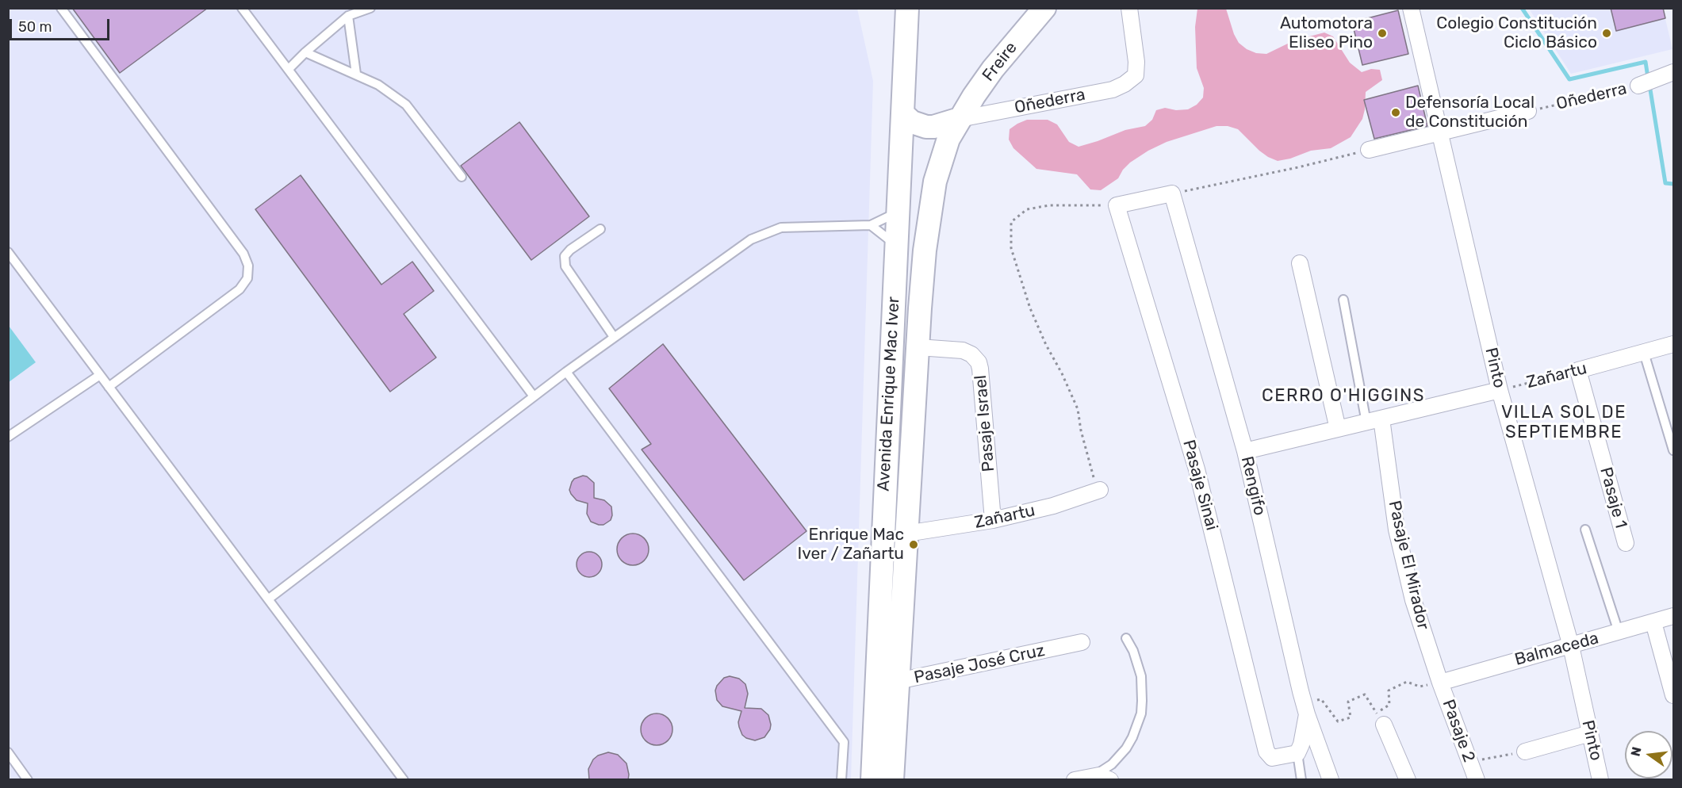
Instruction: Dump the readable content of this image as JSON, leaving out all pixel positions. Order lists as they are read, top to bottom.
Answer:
{
  "streets": {
    "main road": ["Freire", "Avenida Enrique Mac Iver"],
    "street": [
      "Oñederra",
      "Pinto",
      "Zañartu",
      "Pasaje Israel",
      "Pasaje Sinai",
      "Rengifo",
      "Pasaje 1",
      "Pasaje El Mirador",
      "Balmaceda",
      "Pasaje José Cruz",
      "Pasaje 2"
    ]
  },
  "crossings": [
    ["Freire", "Oñederra"],
    ["Freire", "Avenida Enrique Mac Iver"],
    ["Oñederra", "Avenida Enrique Mac Iver"],
    ["Pinto", "Zañartu"],
    ["Pinto", "Balmaceda"],
    ["Zañartu", "Avenida Enrique Mac Iver"],
    ["Zañartu", "Pasaje Israel"],
    ["Zañartu", "Pasaje 1"],
    ["Avenida Enrique Mac Iver", "Pasaje Israel"],
    ["Avenida Enrique Mac Iver", "Pasaje José Cruz"],
    ["Pasaje El Mirador", "Balmaceda"],
    ["Pasaje El Mirador", "Pasaje 2"],
    ["Balmaceda", "Pasaje 2"]
  ],
  "districts": ["CERRO O'HIGGINS", "VILLA SOL DE SEPTIEMBRE"],
  "places": [
    "Automotora Eliseo Pino",
    "Colegio Constitución Ciclo Básico",
    "Defensoría Local de Constitución",
    "Enrique Mac Iver / Zañartu"
  ],
  "scale_bar": "50 m",
  "north": "left"
}
